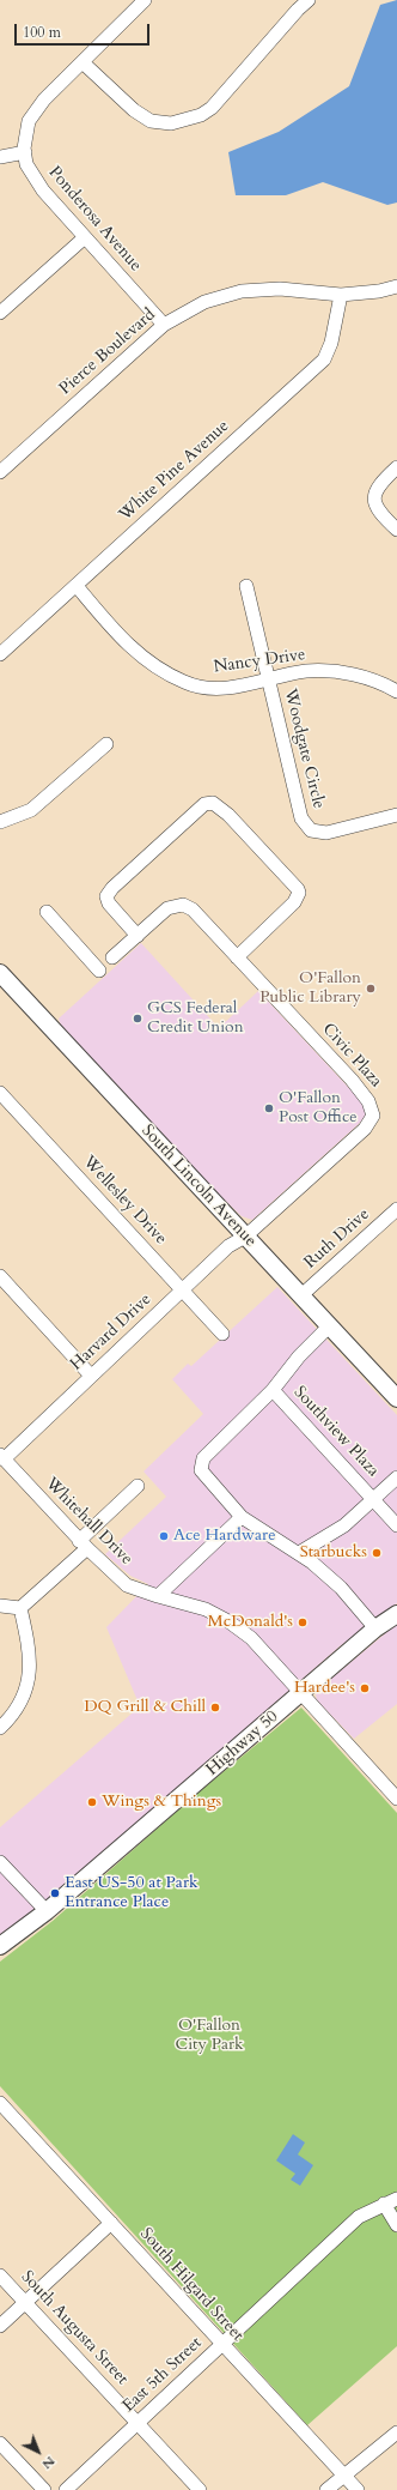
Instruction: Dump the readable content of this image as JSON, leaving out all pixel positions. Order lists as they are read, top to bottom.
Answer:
{
  "streets": {
    "main road": ["South Lincoln Avenue", "Highway 50"],
    "street": [
      "Ponderosa Avenue",
      "Pierce Boulevard",
      "White Pine Avenue",
      "Nancy Drive",
      "Woodgate Circle",
      "Civic Plaza",
      "Wellesley Drive",
      "Ruth Drive",
      "Harvard Drive",
      "Southview Plaza",
      "Whitehall Drive",
      "South Hilgard Street",
      "South Augusta Street",
      "East 5th Street"
    ]
  },
  "crossings": [
    ["Ponderosa Avenue", "Pierce Boulevard"],
    ["Pierce Boulevard", "White Pine Avenue"],
    ["White Pine Avenue", "Nancy Drive"],
    ["Nancy Drive", "Woodgate Circle"],
    ["Civic Plaza", "South Lincoln Avenue"],
    ["Civic Plaza", "Harvard Drive"],
    ["South Lincoln Avenue", "Ruth Drive"],
    ["South Lincoln Avenue", "Harvard Drive"],
    ["South Lincoln Avenue", "Southview Plaza"],
    ["Wellesley Drive", "Harvard Drive"],
    ["Harvard Drive", "Whitehall Drive"],
    ["Southview Plaza", "Highway 50"],
    ["Whitehall Drive", "Highway 50"],
    ["South Hilgard Street", "East 5th Street"],
    ["South Augusta Street", "East 5th Street"]
  ],
  "parks": ["O'Fallon City Park"],
  "places": [
    "O'Fallon Public Library",
    "GCS Federal Credit Union",
    "O'Fallon Post Office",
    "Ace Hardware",
    "Starbucks",
    "McDonald's",
    "Hardee's",
    "DQ Grill & Chill",
    "Wings & Things",
    "East US-50 at Park Entrance Place"
  ],
  "scale_bar": "100 m",
  "north": "bottom right"
}
